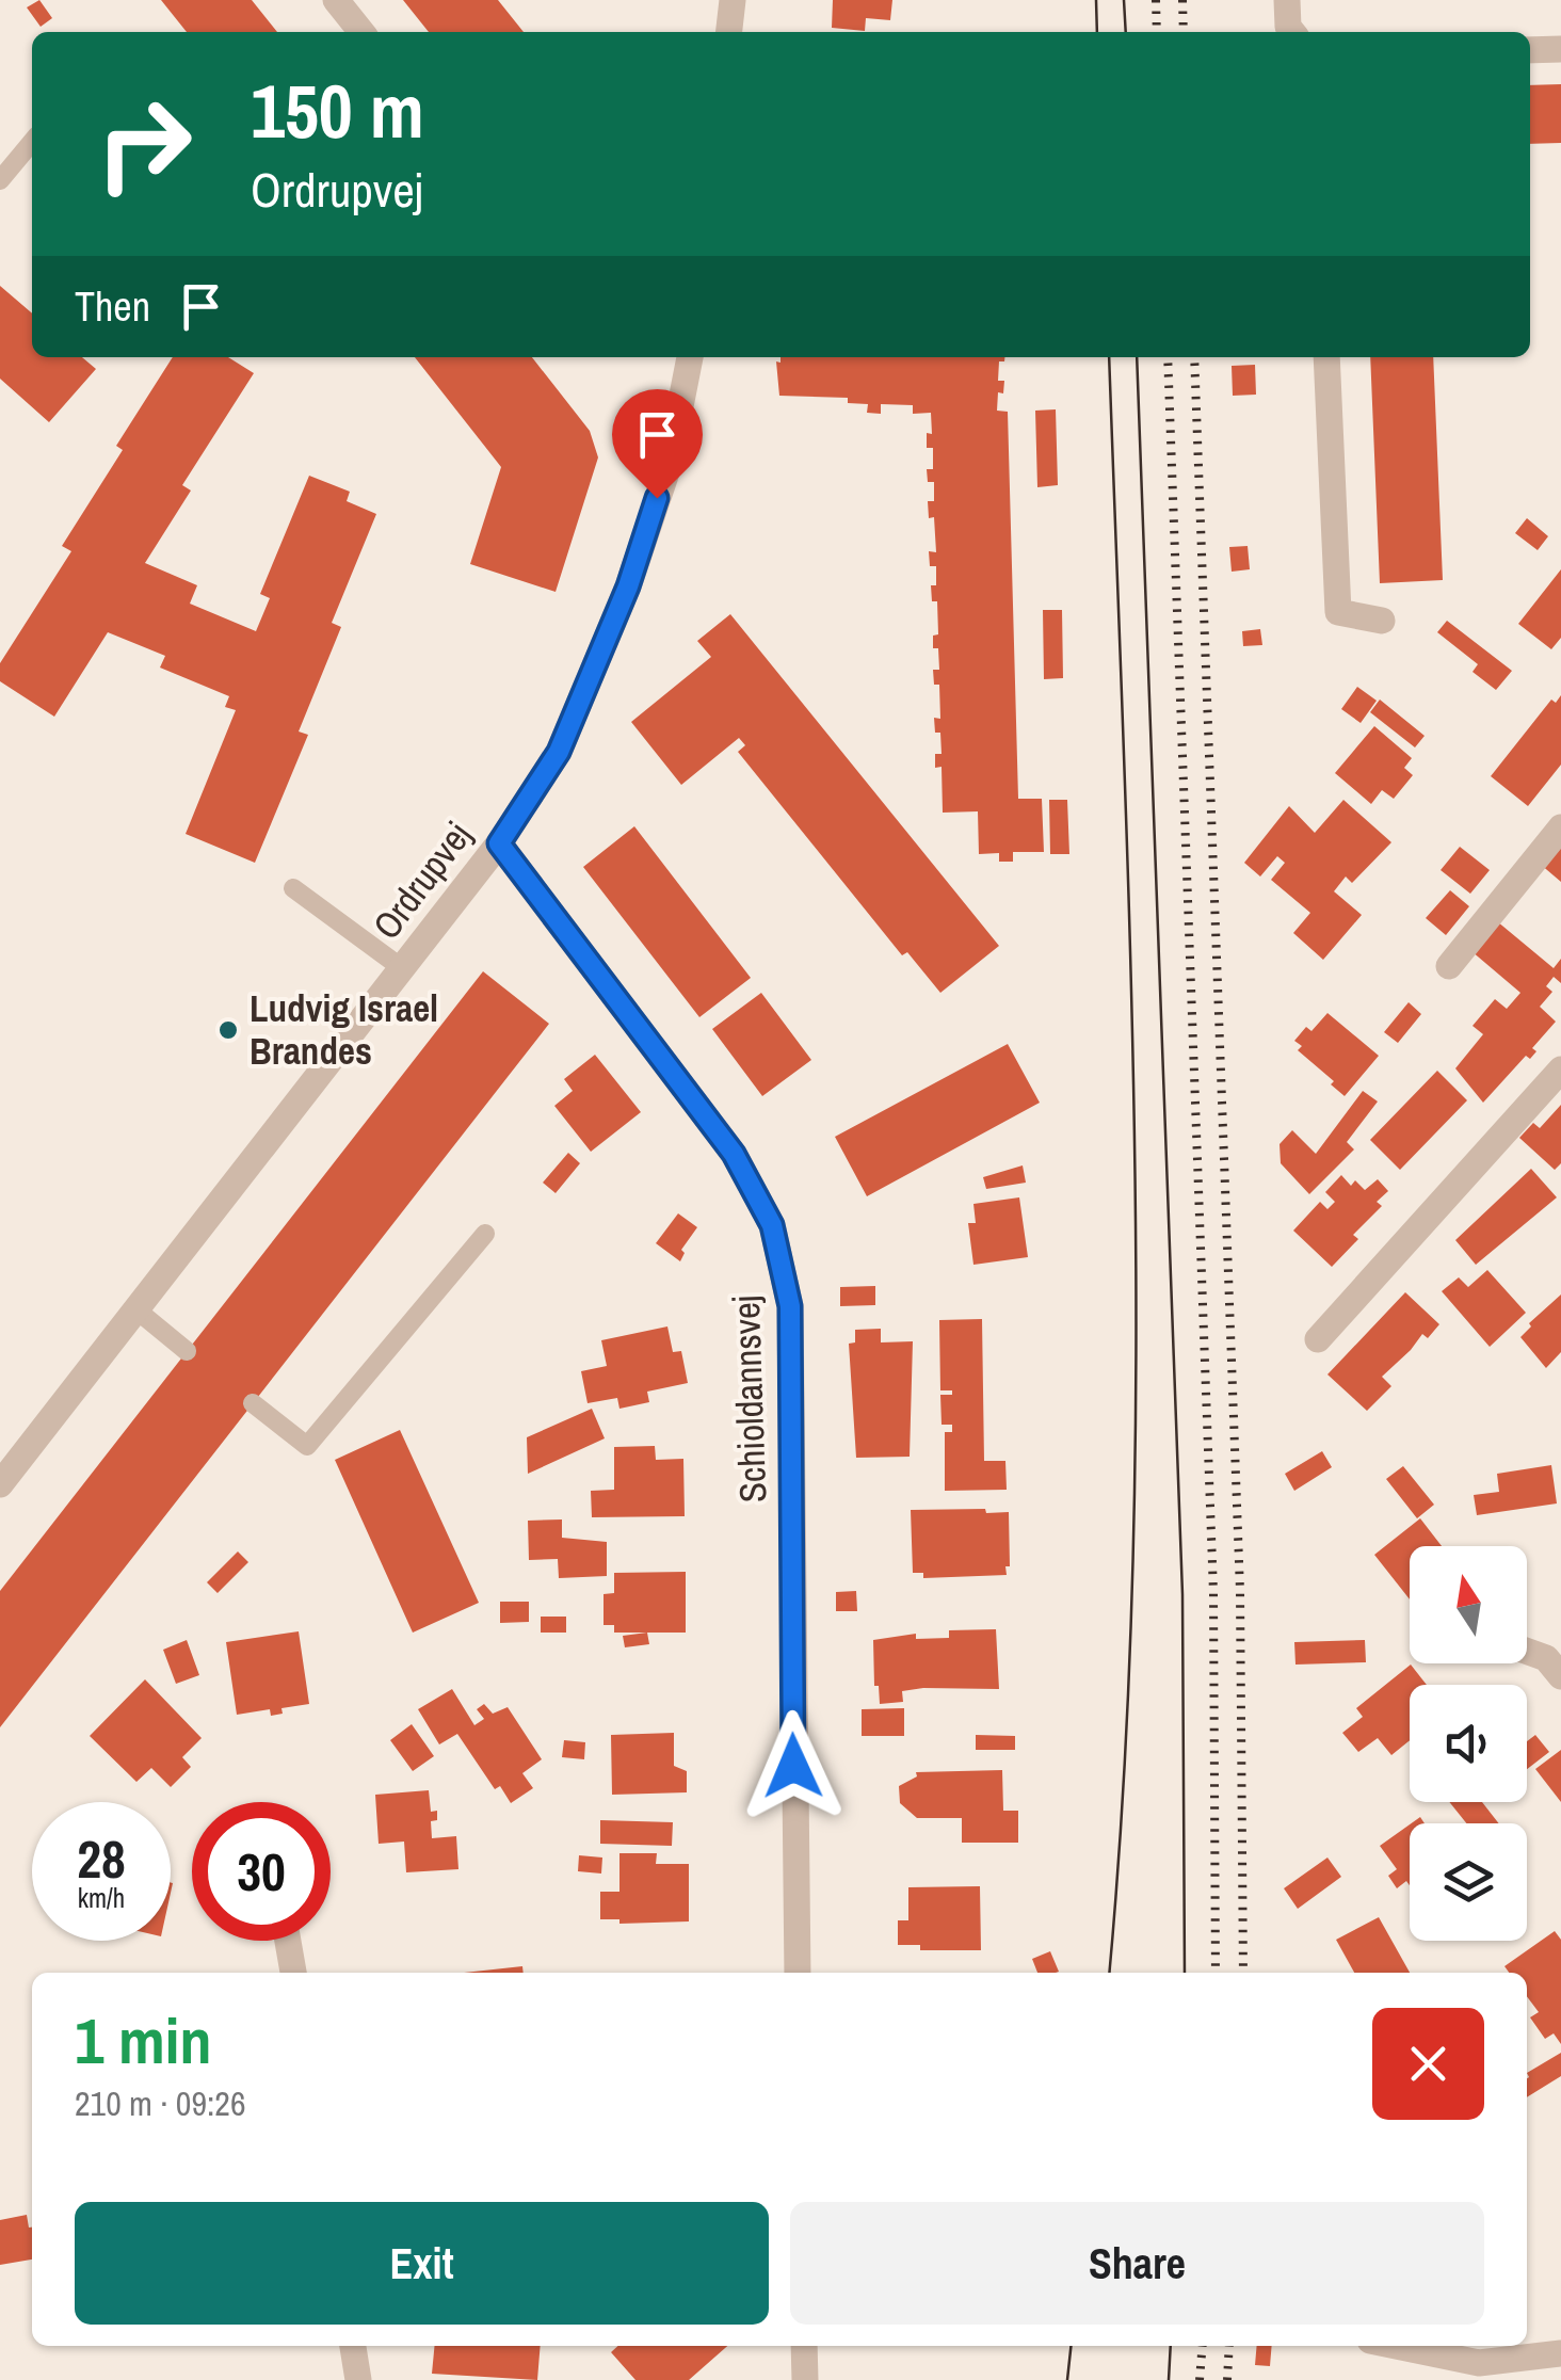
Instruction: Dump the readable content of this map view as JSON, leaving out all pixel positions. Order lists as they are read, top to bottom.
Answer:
{
  "streets": {
    "street": ["Ordrupvej", "Schioldannsvej"]
  },
  "crossings": [
    ["Ordrupvej", "Schioldannsvej"]
  ],
  "places": ["Ludvig Israel Brandes"],
  "north": "top",
  "page": {
    "turn": ["150 m", "Ordrupvej"],
    "then": "Then",
    "speed": "28 km/h",
    "limit": "30",
    "heading": ["1 min", "210 m · 09:26"],
    "buttons": ["Exit", "Share"]
  }
}
